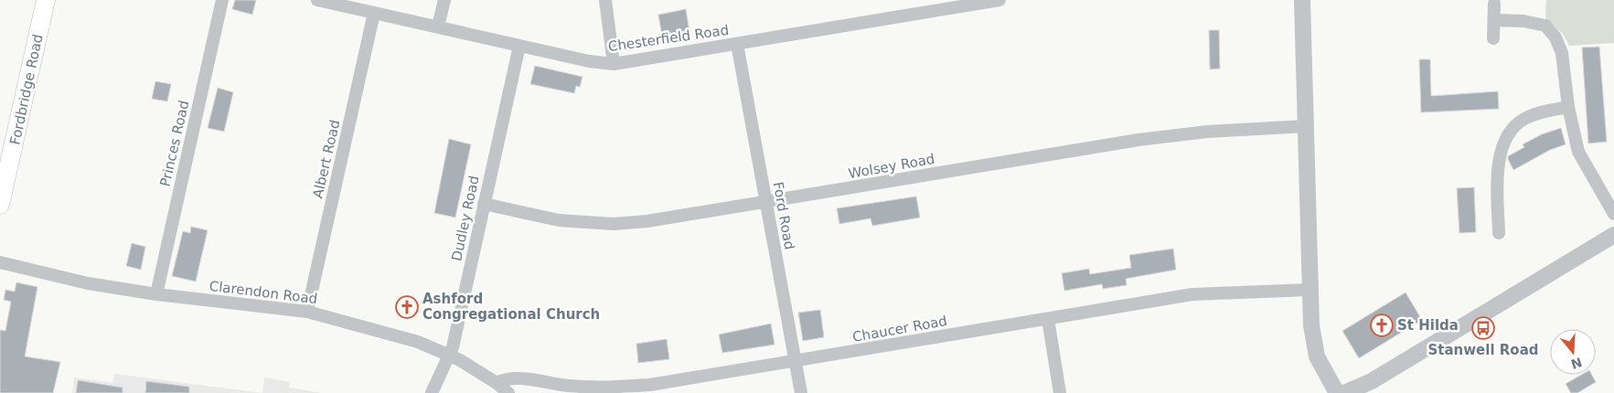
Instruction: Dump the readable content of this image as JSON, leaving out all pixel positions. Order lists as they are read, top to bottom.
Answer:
{
  "streets": {
    "main road": ["Fordbridge Road"],
    "street": [
      "Chesterfield Road",
      "Princes Road",
      "Albert Road",
      "Wolsey Road",
      "Ford Road",
      "Dudley Road",
      "Clarendon Road",
      "Chaucer Road"
    ]
  },
  "crossings": [
    ["Chesterfield Road", "Albert Road"],
    ["Chesterfield Road", "Ford Road"],
    ["Chesterfield Road", "Dudley Road"],
    ["Princes Road", "Clarendon Road"],
    ["Albert Road", "Clarendon Road"],
    ["Wolsey Road", "Ford Road"],
    ["Wolsey Road", "Dudley Road"],
    ["Ford Road", "Chaucer Road"],
    ["Dudley Road", "Clarendon Road"],
    ["Clarendon Road", "Chaucer Road"]
  ],
  "places": {
    "church": ["Ashford Congregational Church", "St Hilda"],
    "bus stop": ["Stanwell Road"]
  },
  "north": "bottom"
}
